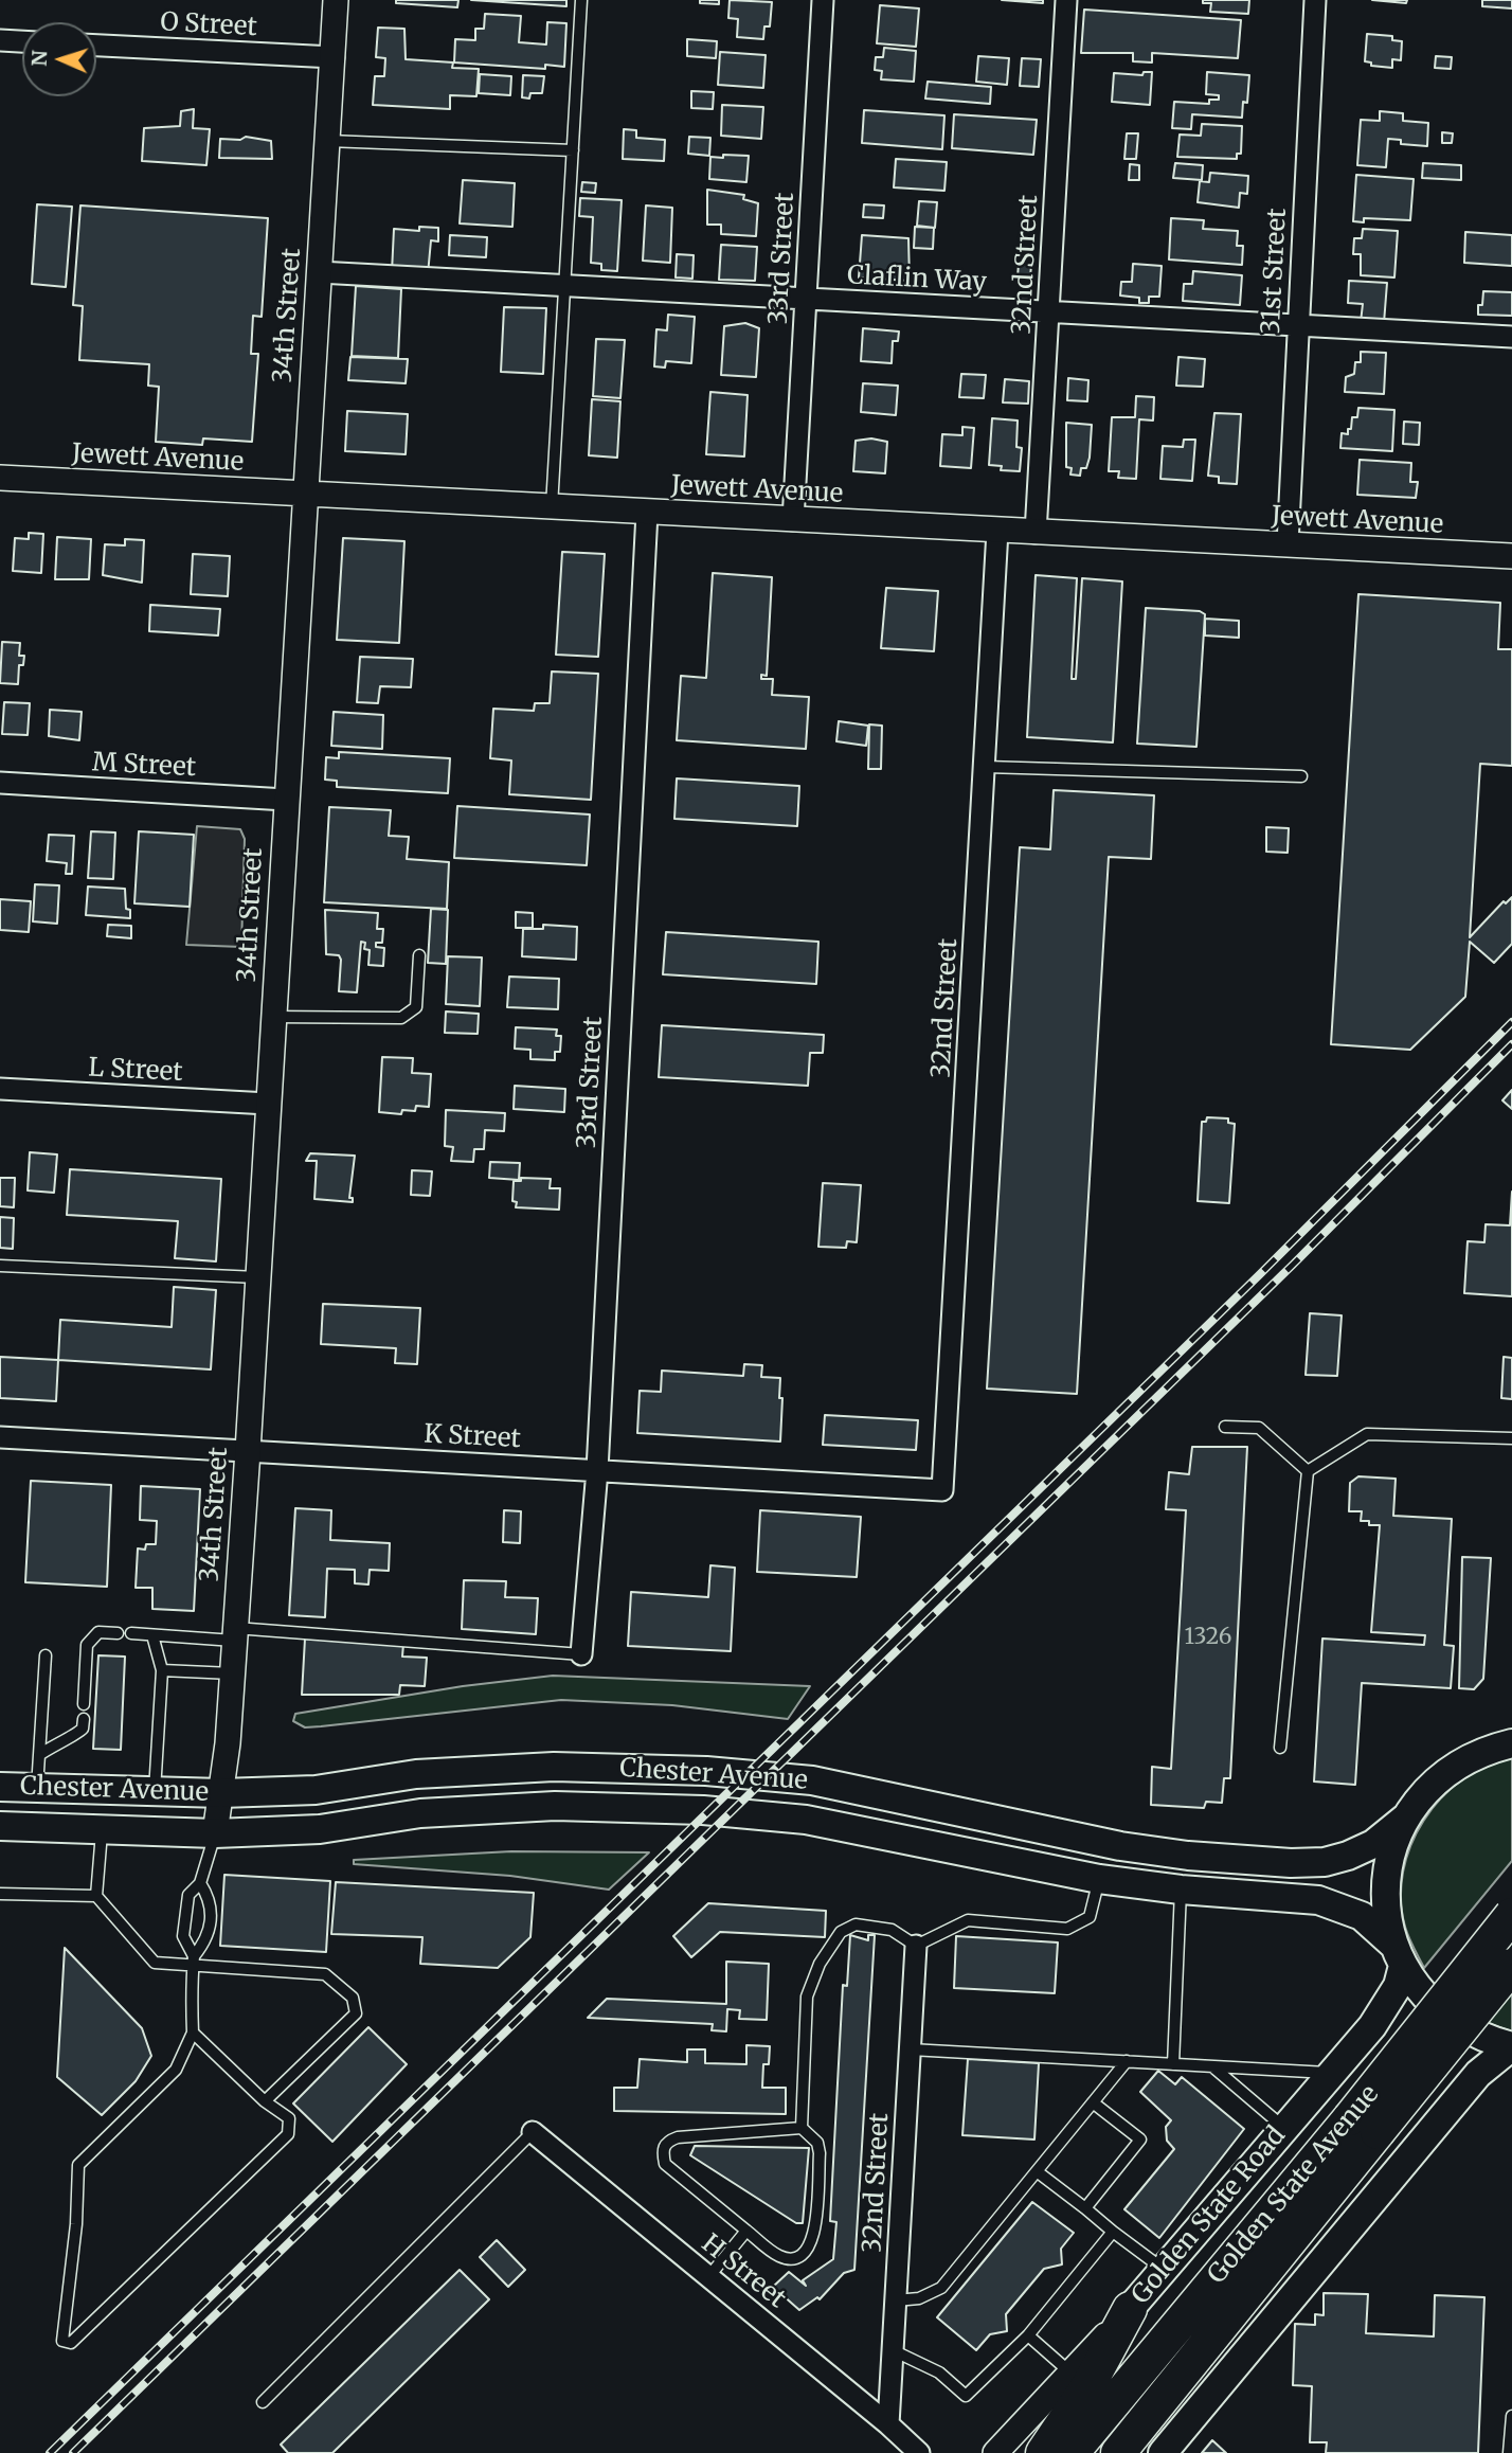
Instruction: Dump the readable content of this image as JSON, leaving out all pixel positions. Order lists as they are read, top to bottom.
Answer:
{
  "streets": {
    "highway": ["Golden State Avenue"],
    "main road": ["Chester Avenue", "Golden State Road"],
    "street": [
      "O Street",
      "33rd Street",
      "32nd Street",
      "31st Street",
      "Claflin Way",
      "34th Street",
      "Jewett Avenue",
      "M Street",
      "L Street",
      "K Street",
      "H Street"
    ]
  },
  "crossings": [
    ["O Street", "34th Street"],
    ["33rd Street", "Claflin Way"],
    ["33rd Street", "Jewett Avenue"],
    ["33rd Street", "K Street"],
    ["32nd Street", "Claflin Way"],
    ["32nd Street", "Jewett Avenue"],
    ["32nd Street", "K Street"],
    ["32nd Street", "H Street"],
    ["31st Street", "Claflin Way"],
    ["31st Street", "Jewett Avenue"],
    ["Claflin Way", "34th Street"],
    ["34th Street", "Jewett Avenue"],
    ["34th Street", "M Street"],
    ["34th Street", "L Street"],
    ["34th Street", "K Street"],
    ["34th Street", "Chester Avenue"],
    ["Chester Avenue", "Golden State Road"]
  ],
  "house_numbers": ["1326"],
  "north": "left"
}
